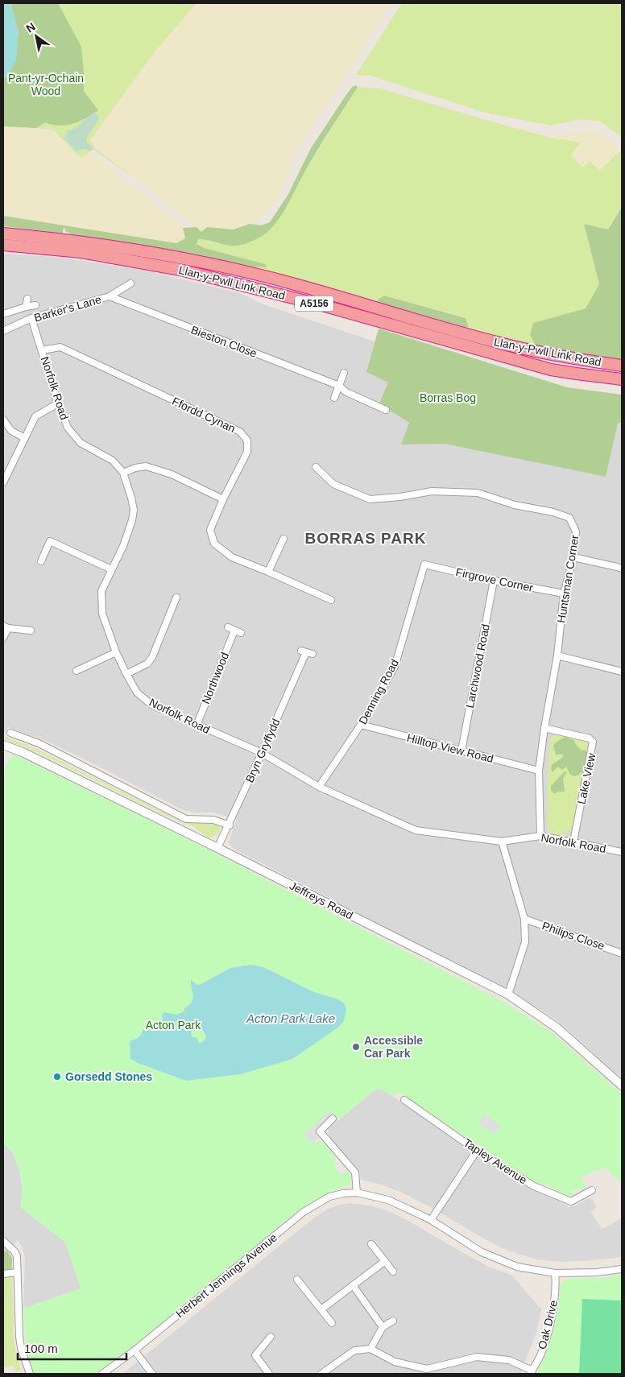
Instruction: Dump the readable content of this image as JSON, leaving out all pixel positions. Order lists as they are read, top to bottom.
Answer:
{
  "streets": {
    "highway": ["Llan-y-Pwll Link Road", "A5156"],
    "street": [
      "Barker's Lane",
      "Bieston Close",
      "Norfolk Road",
      "Ffordd Cynan",
      "Huntsman Corner",
      "Firgrove Corner",
      "Larchwood Road",
      "Northwood",
      "Denning Road",
      "Hilltop View Road",
      "Bryn Gryffydd",
      "Lake View",
      "Jeffreys Road",
      "Philips Close",
      "Tapley Avenue",
      "Herbert Jennings Avenue",
      "Oak Drive"
    ]
  },
  "crossings": [
    ["Barker's Lane", "Bieston Close"],
    ["Barker's Lane", "Norfolk Road"],
    ["Norfolk Road", "Ffordd Cynan"],
    ["Norfolk Road", "Huntsman Corner"],
    ["Norfolk Road", "Northwood"],
    ["Norfolk Road", "Denning Road"],
    ["Norfolk Road", "Bryn Gryffydd"],
    ["Norfolk Road", "Lake View"],
    ["Huntsman Corner", "Firgrove Corner"],
    ["Huntsman Corner", "Hilltop View Road"],
    ["Huntsman Corner", "Lake View"],
    ["Firgrove Corner", "Larchwood Road"],
    ["Firgrove Corner", "Denning Road"],
    ["Larchwood Road", "Hilltop View Road"],
    ["Denning Road", "Hilltop View Road"],
    ["Bryn Gryffydd", "Jeffreys Road"],
    ["Herbert Jennings Avenue", "Oak Drive"]
  ],
  "districts": ["BORRAS PARK"],
  "water": ["Acton Park Lake"],
  "parks": ["Pant-yr-Ochain Wood", "Borras Bog", "Acton Park"],
  "places": ["Accessible Car Park", "Gorsedd Stones"],
  "scale_bar": "100 m",
  "north": "top left"
}
